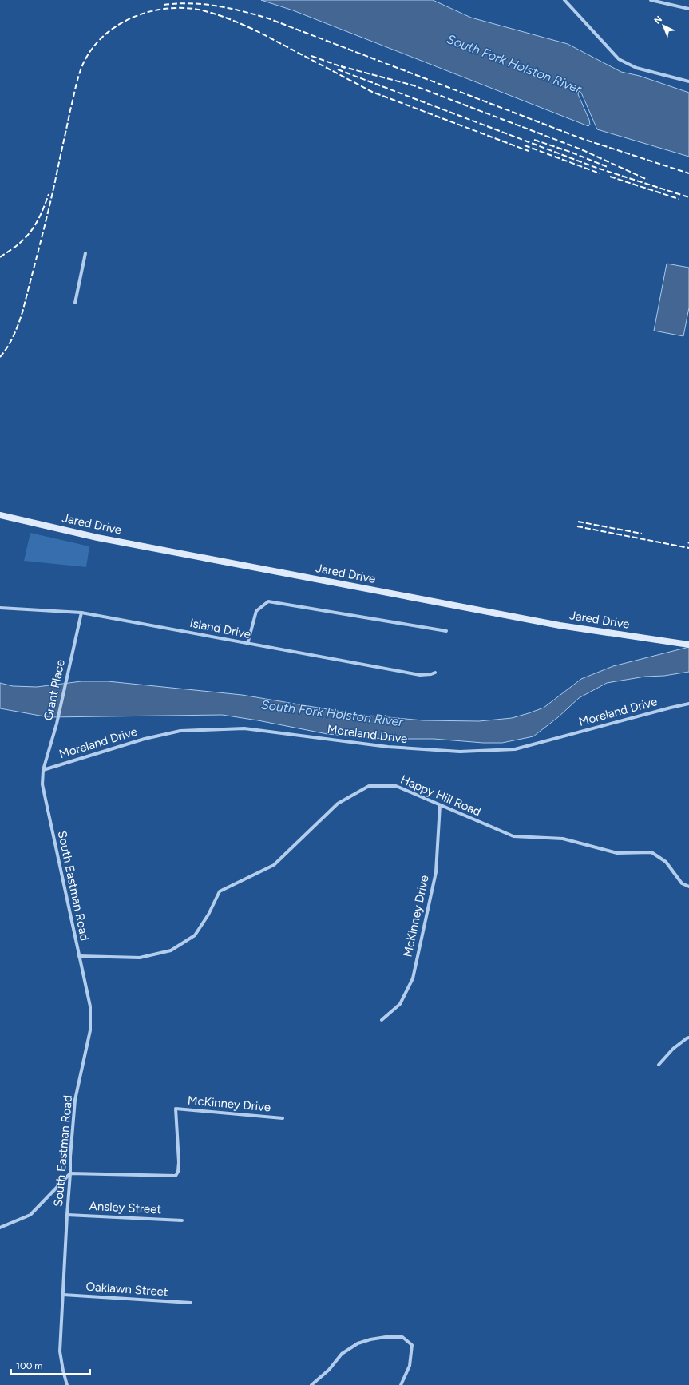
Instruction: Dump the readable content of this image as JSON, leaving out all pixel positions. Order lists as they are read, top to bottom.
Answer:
{
  "streets": {
    "main road": ["Jared Drive"],
    "street": [
      "Island Drive",
      "Grant Place",
      "Moreland Drive",
      "Happy Hill Road",
      "South Eastman Road",
      "McKinney Drive",
      "Ansley Street",
      "Oaklawn Street"
    ]
  },
  "crossings": [
    ["Island Drive", "Grant Place"],
    ["Grant Place", "Moreland Drive"],
    ["Grant Place", "South Eastman Road"],
    ["Moreland Drive", "South Eastman Road"],
    ["Happy Hill Road", "South Eastman Road"],
    ["Happy Hill Road", "McKinney Drive"],
    ["South Eastman Road", "McKinney Drive"],
    ["South Eastman Road", "Ansley Street"],
    ["South Eastman Road", "Oaklawn Street"]
  ],
  "water": ["South Fork Holston River"],
  "scale_bar": "100 m",
  "north": "top left"
}
